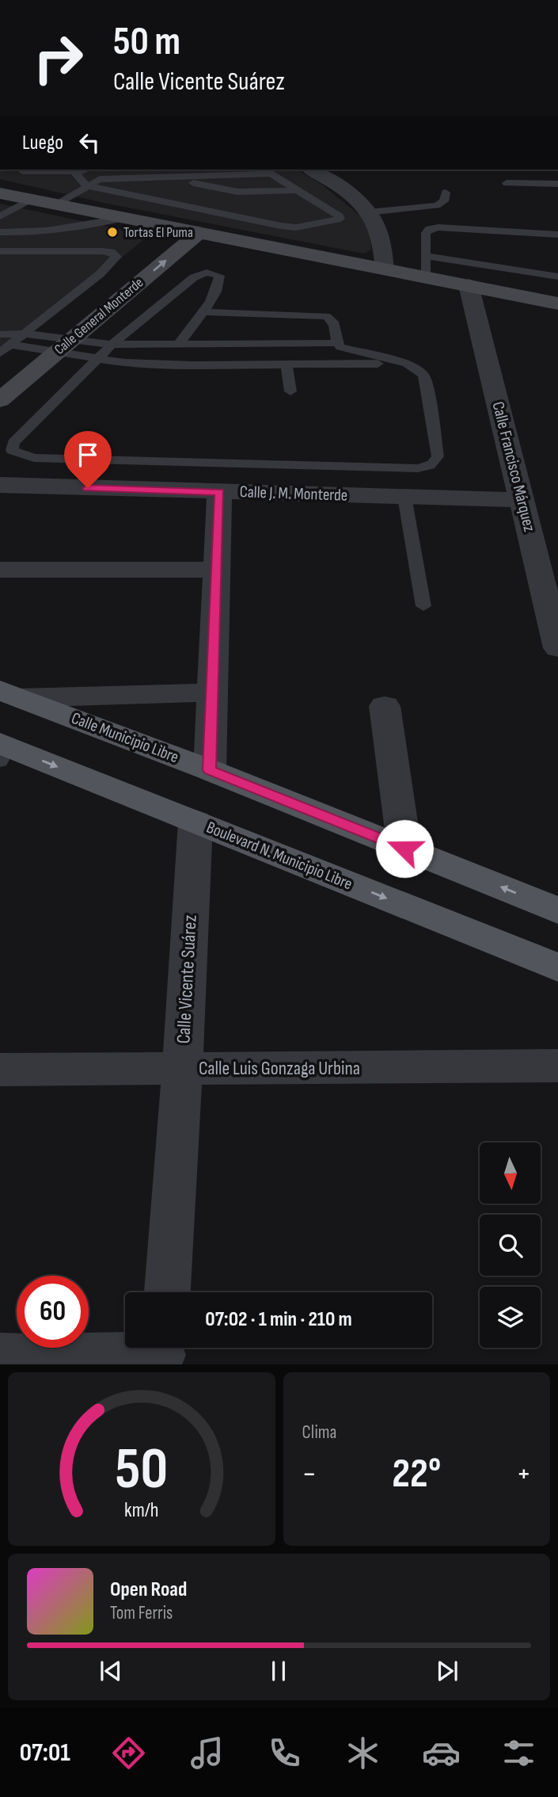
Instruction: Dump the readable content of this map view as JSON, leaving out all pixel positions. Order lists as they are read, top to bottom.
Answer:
{
  "streets": {
    "main road": ["Calle General Monterde", "Calle Municipio Libre", "Boulevard N. Municipio Libre"],
    "street": [
      "Calle Francisco Márquez",
      "Calle J. M. Monterde",
      "Calle Vicente Suárez",
      "Calle Luis Gonzaga Urbina"
    ]
  },
  "crossings": [
    ["Calle Francisco Márquez", "Calle J. M. Monterde"],
    ["Boulevard N. Municipio Libre", "Calle Vicente Suárez"],
    ["Calle Vicente Suárez", "Calle Luis Gonzaga Urbina"]
  ],
  "one_way": ["Boulevard N. Municipio Libre"],
  "places": ["Tortas El Puma"],
  "north": "bottom",
  "page": {
    "turn": ["50 m", "Calle Vicente Suárez"],
    "then": "Luego",
    "limit": "60",
    "trip": "07:02 · 1 min · 210 m",
    "tile": "Clima",
    "heat": ["−", "22°", "+"],
    "song": ["Open Road", "Tom Ferris"],
    "tabs": "07:01",
    "gauge": ["50", "km/h"]
  }
}
